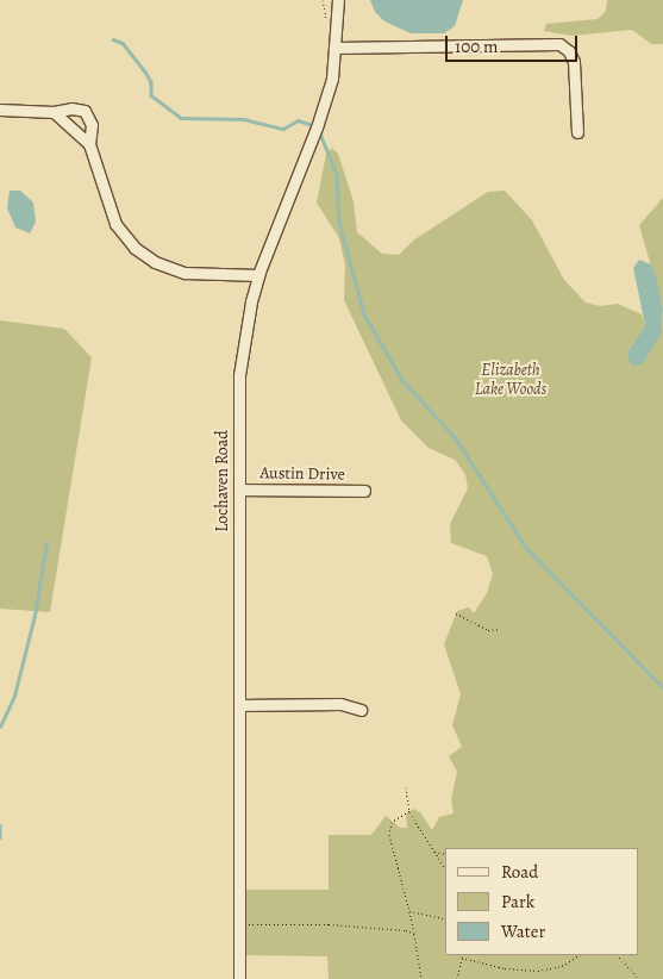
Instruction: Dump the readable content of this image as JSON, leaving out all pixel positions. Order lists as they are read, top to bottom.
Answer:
{
  "streets": {
    "street": ["Austin Drive", "Lochaven Road"]
  },
  "crossings": [
    ["Austin Drive", "Lochaven Road"]
  ],
  "parks": ["Elizabeth Lake Woods"],
  "legend": ["Road", "Park", "Water"],
  "scale_bar": "100 m"
}
